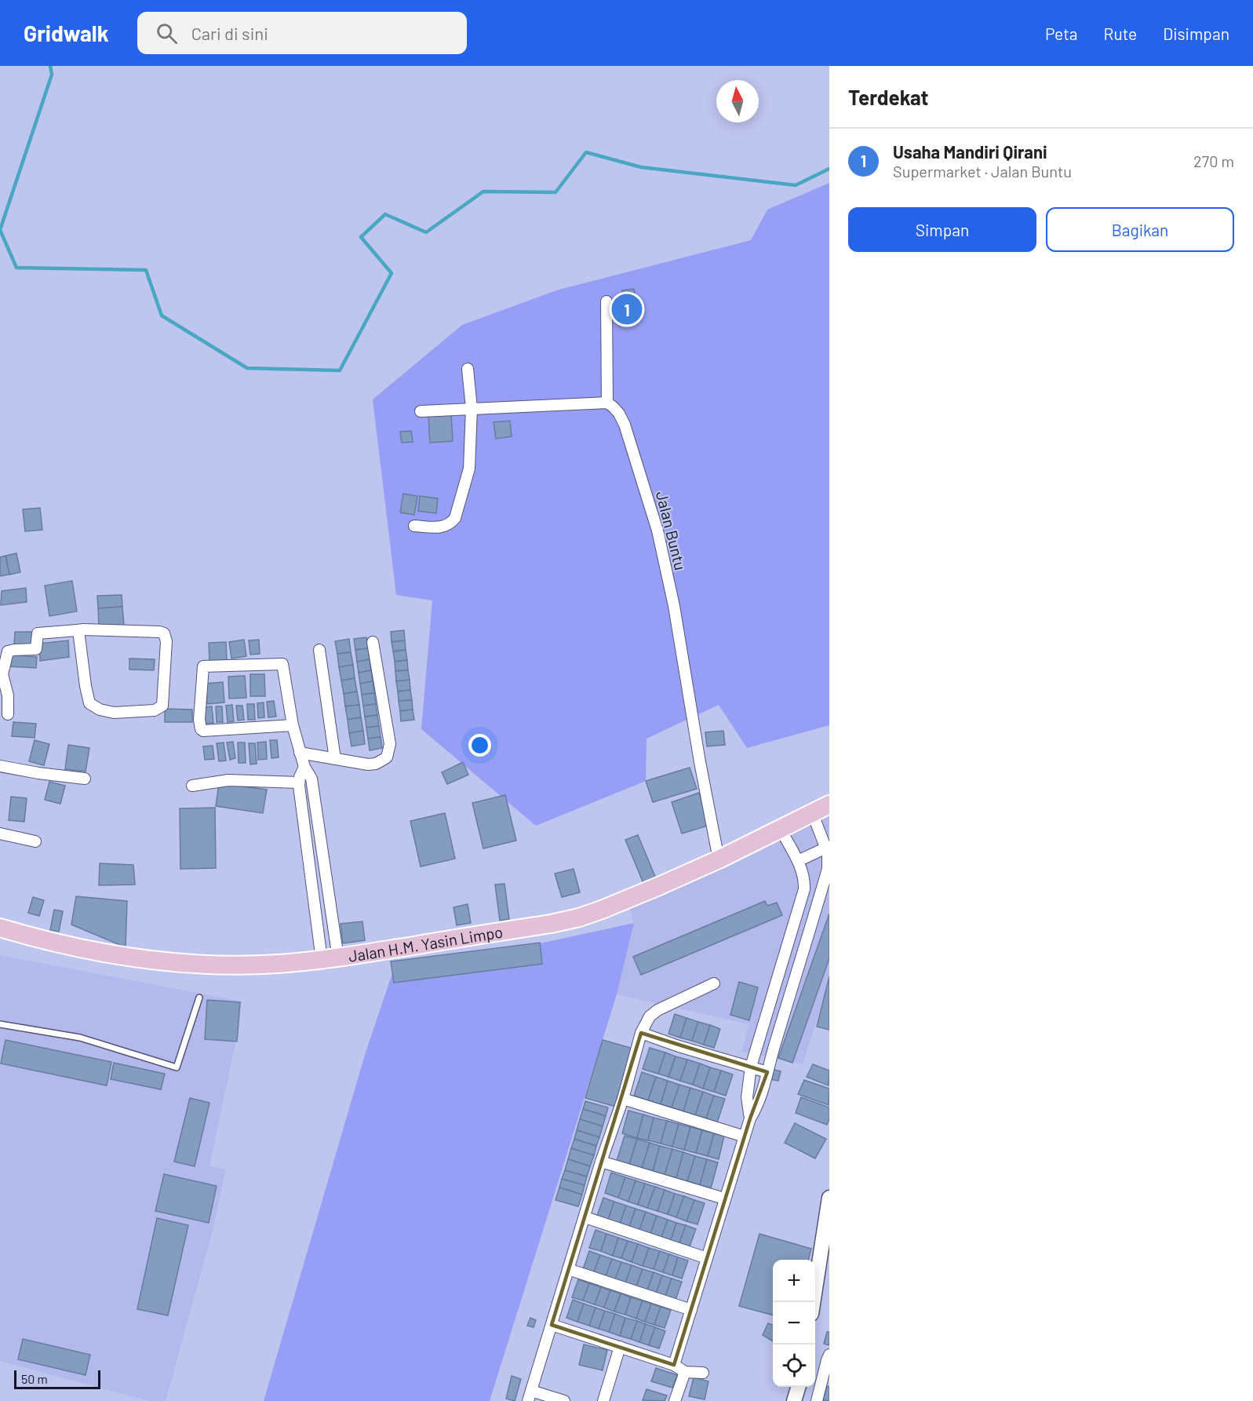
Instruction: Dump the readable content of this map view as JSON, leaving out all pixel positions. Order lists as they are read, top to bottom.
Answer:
{
  "streets": {
    "main road": ["Jalan H.M. Yasin Limpo"],
    "street": ["Jalan Buntu"]
  },
  "crossings": [
    ["Jalan Buntu", "Jalan H.M. Yasin Limpo"]
  ],
  "scale_bar": "50 m",
  "north": "top",
  "page": {
    "header": "Gridwalk",
    "search": "Cari di sini",
    "nav": ["Peta", "Rute", "Disimpan"],
    "heading": "Terdekat",
    "list": [
      {
        "mark": "1",
        "name": "Usaha Mandiri Qirani",
        "note": "Supermarket · Jalan Buntu",
        "value": "270 m"
      }
    ],
    "buttons": ["Simpan", "Bagikan"],
    "pins": "1",
    "map_buttons": ["+", "−"],
    "scale": "50 m"
  }
}
